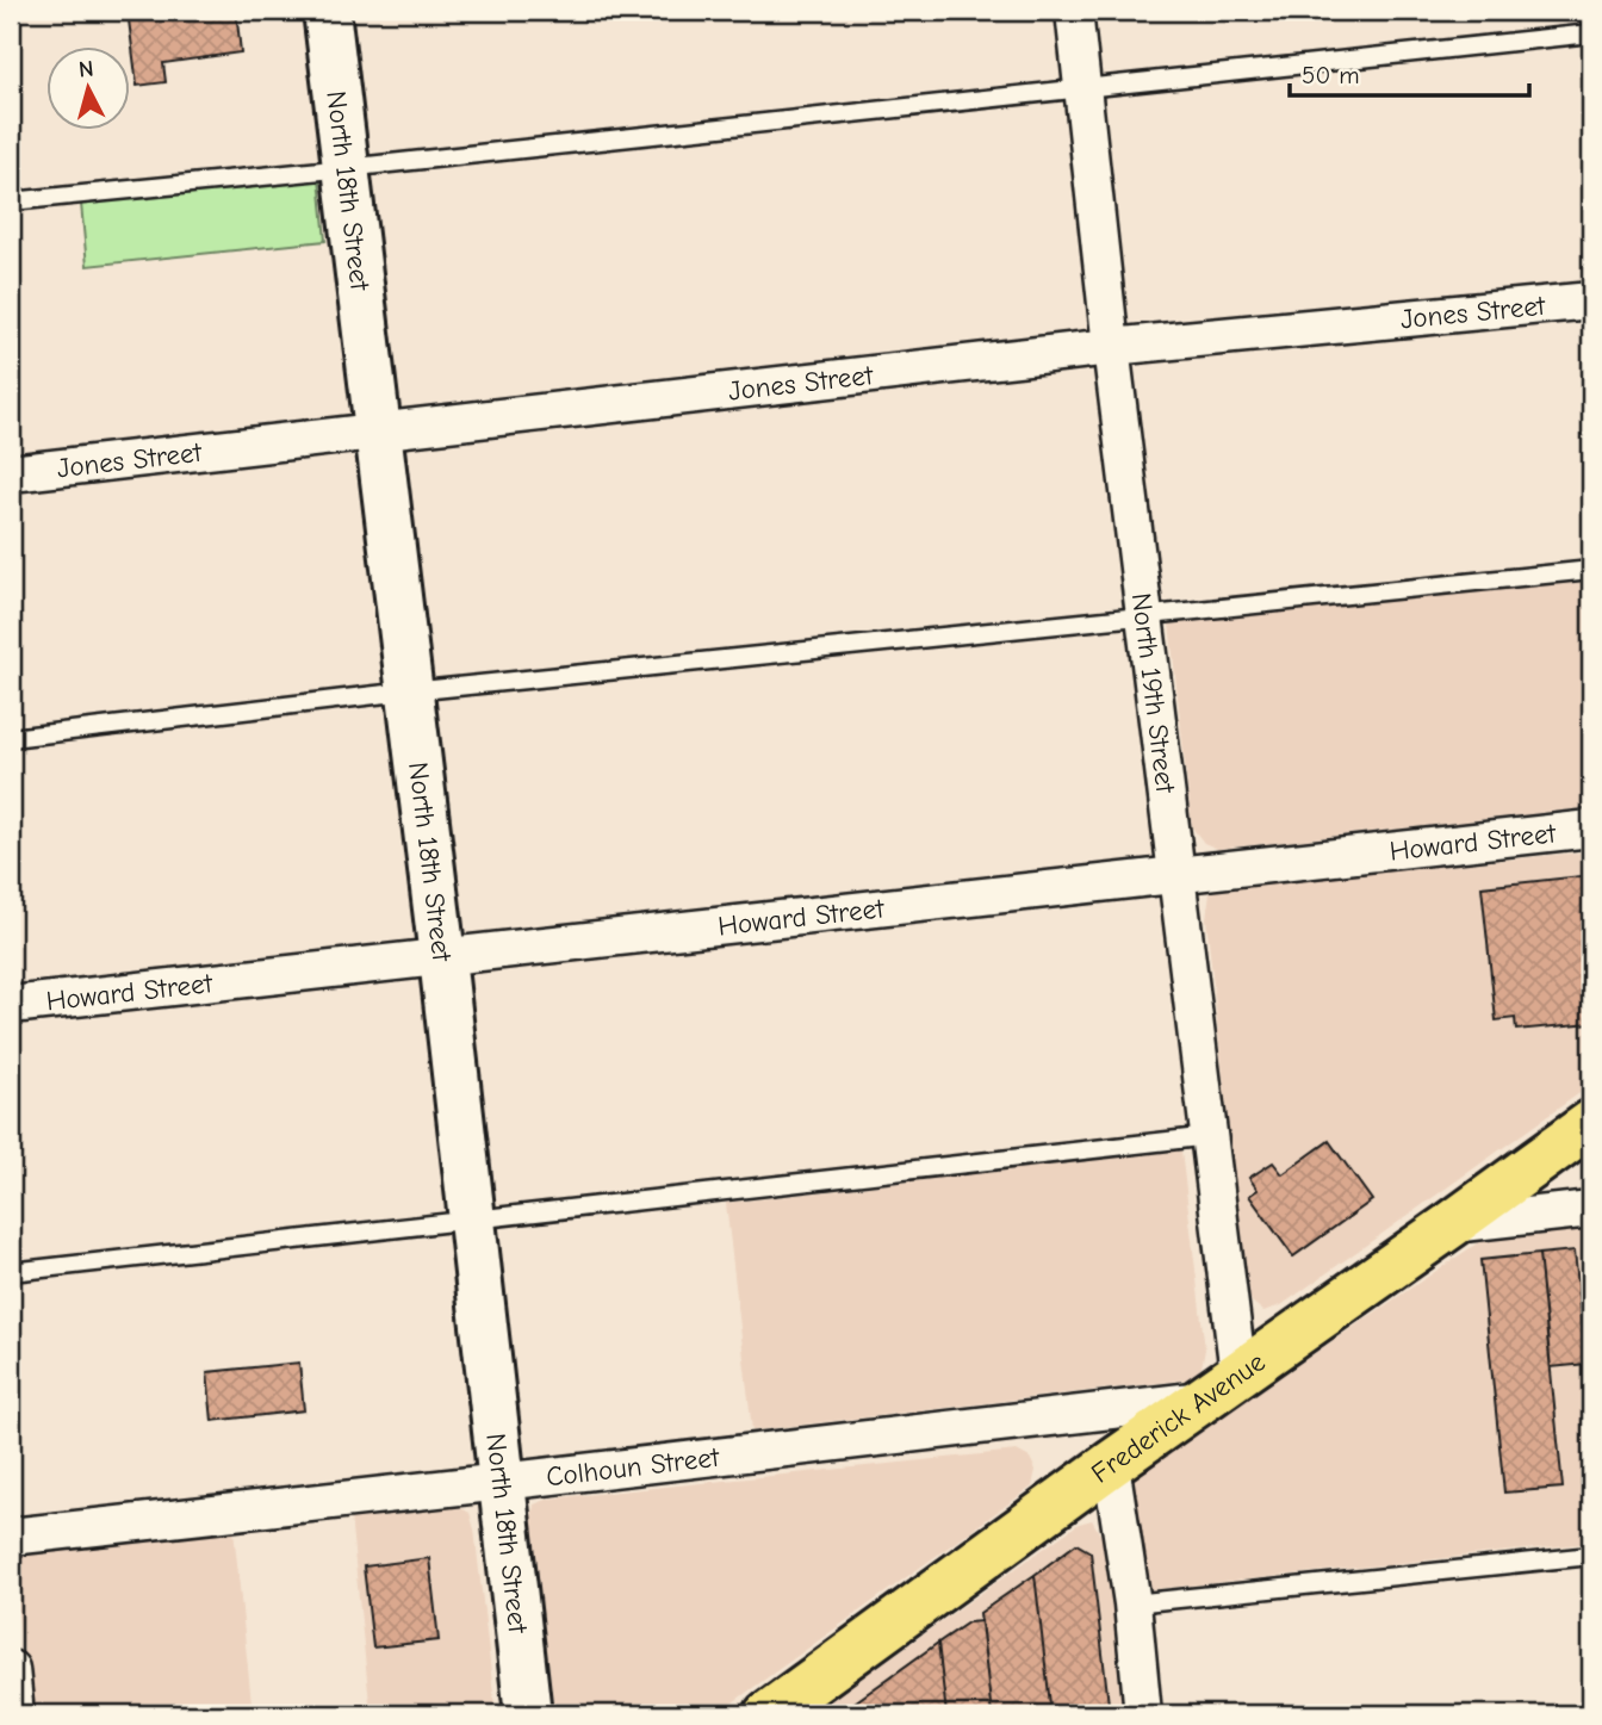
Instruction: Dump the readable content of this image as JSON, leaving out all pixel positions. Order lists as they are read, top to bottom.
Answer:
{
  "streets": {
    "main road": ["Frederick Avenue"],
    "street": [
      "North 18th Street",
      "Jones Street",
      "North 19th Street",
      "Howard Street",
      "Colhoun Street"
    ]
  },
  "crossings": [
    ["North 18th Street", "Jones Street"],
    ["North 18th Street", "Howard Street"],
    ["North 18th Street", "Colhoun Street"],
    ["Jones Street", "North 19th Street"],
    ["North 19th Street", "Howard Street"],
    ["North 19th Street", "Frederick Avenue"],
    ["North 19th Street", "Colhoun Street"],
    ["Frederick Avenue", "Colhoun Street"]
  ],
  "scale_bar": "50 m",
  "north": "top"
}
